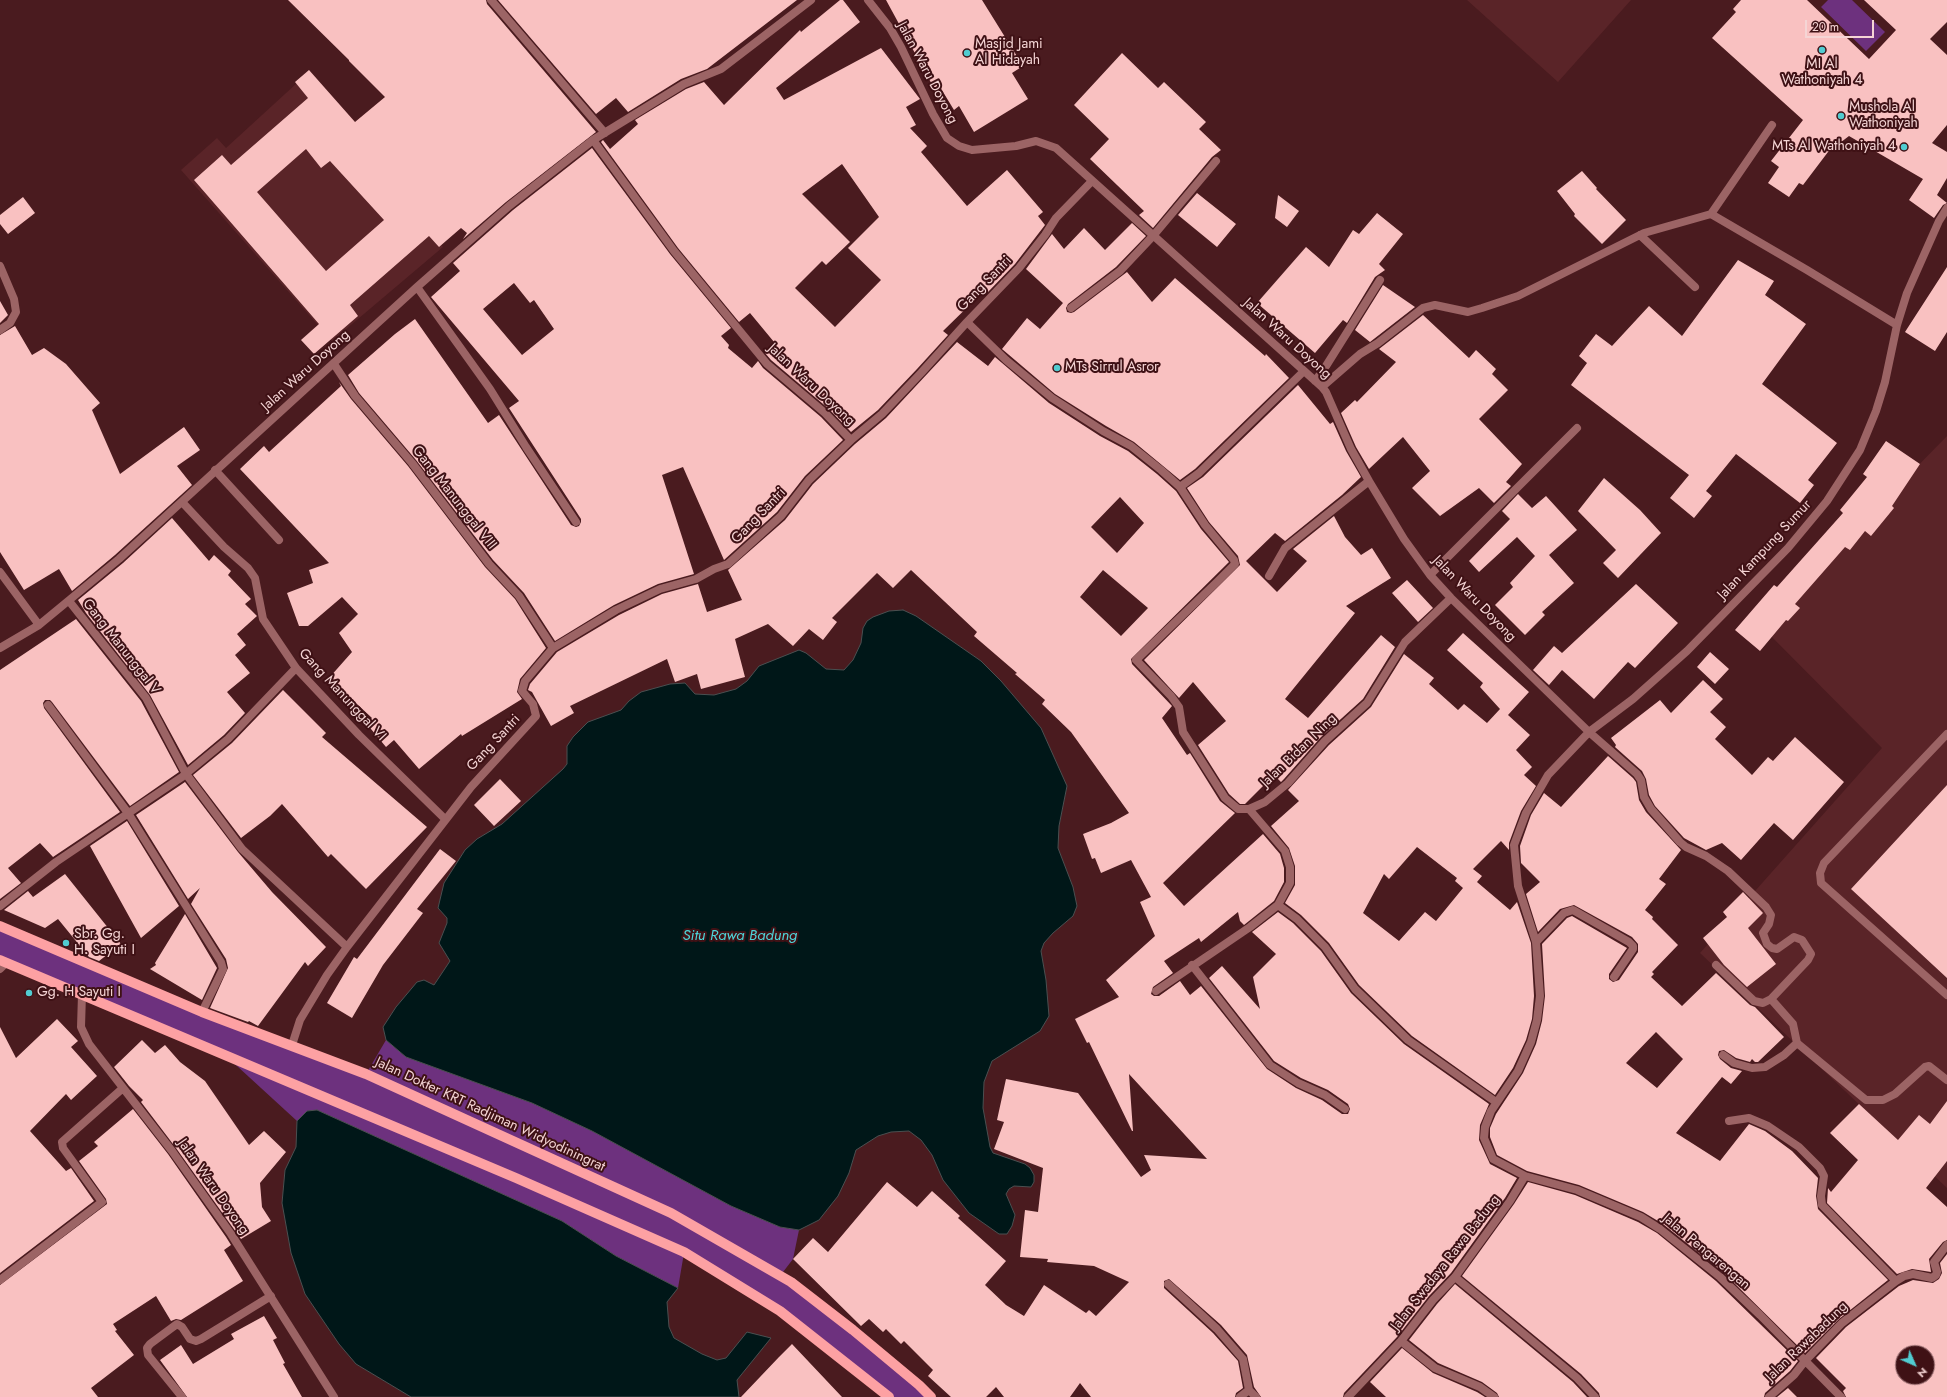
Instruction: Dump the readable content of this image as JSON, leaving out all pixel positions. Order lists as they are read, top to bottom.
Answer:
{
  "streets": {
    "main road": ["Jalan Dokter KRT Radjiman Widyodiningrat"],
    "street": [
      "Jalan Waru Doyong",
      "Gang Santri",
      "Gang Manunggal VIII",
      "Jalan Kampung Sumur",
      "Gang Manunggal V",
      "Gang Manunggal VI",
      "Jalan Bidan Ning",
      "Jalan Pengarengan",
      "Jalan Swadaya Rawa Badung",
      "Jalan Rawabadung"
    ]
  },
  "crossings": [
    ["Jalan Waru Doyong", "Gang Santri"],
    ["Jalan Waru Doyong", "Gang Manunggal VIII"],
    ["Jalan Waru Doyong", "Jalan Kampung Sumur"],
    ["Jalan Waru Doyong", "Gang Manunggal V"],
    ["Jalan Waru Doyong", "Gang Manunggal VI"],
    ["Jalan Waru Doyong", "Jalan Bidan Ning"],
    ["Gang Santri", "Gang Manunggal VIII"],
    ["Gang Santri", "Gang Manunggal VI"],
    ["Jalan Pengarengan", "Jalan Swadaya Rawa Badung"],
    ["Jalan Pengarengan", "Jalan Rawabadung"]
  ],
  "water": ["Situ Rawa Badung"],
  "places": [
    "MI Al Wathoniyah 4",
    "Masjid Jami Al Hidayah",
    "Mushola Al Wathoniyah",
    "MTs Al Wathoniyah 4",
    "MTs Sirrul Asror",
    "Sbr. Gg. H. Sayuti I",
    "Gg. H Sayuti I"
  ],
  "scale_bar": "20 m",
  "north": "bottom right"
}
